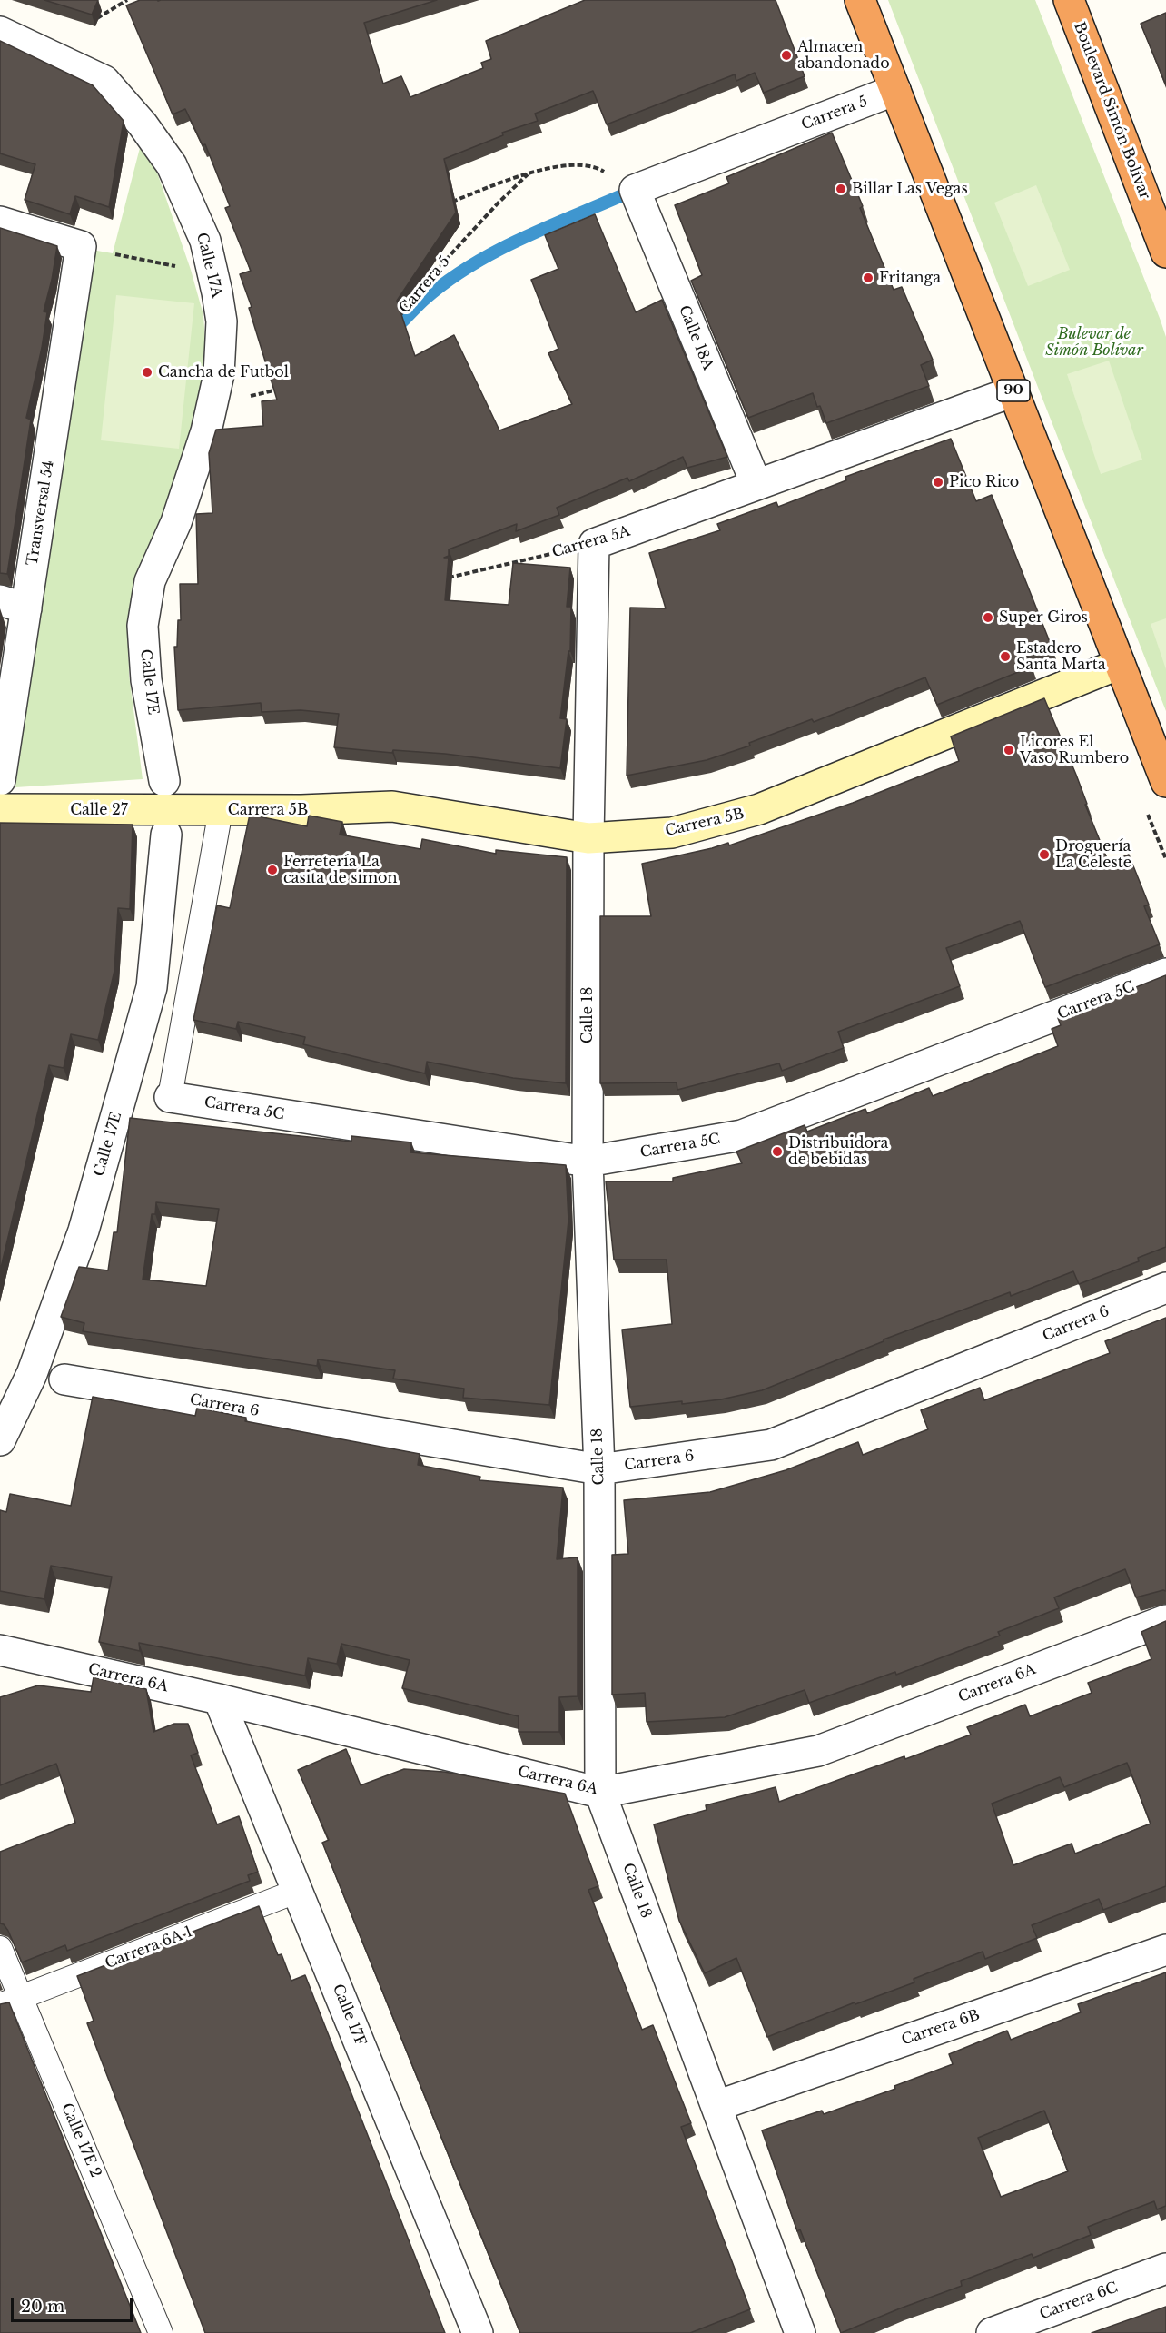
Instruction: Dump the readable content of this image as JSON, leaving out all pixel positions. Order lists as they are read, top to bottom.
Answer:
{
  "streets": {
    "highway": ["Boulevard Simón Bolívar", "90"],
    "street": [
      "Carrera 5",
      "Calle 17A",
      "Calle 18A",
      "Transversal 54",
      "Carrera 5A",
      "Calle 17E",
      "Calle 27",
      "Carrera 5B",
      "Carrera 5C",
      "Calle 18",
      "Carrera 6",
      "Carrera 6A",
      "Calle 17F",
      "Carrera 6B",
      "Carrera 6C"
    ],
    "lane": ["Carrera 6A 1", "Calle 17E 2"]
  },
  "crossings": [
    ["Carrera 5", "Calle 18A"],
    ["Carrera 5", "90"],
    ["Calle 17A", "Calle 17E"],
    ["Calle 18A", "Carrera 5A"],
    ["90", "Carrera 5A"],
    ["90", "Carrera 5B"],
    ["Carrera 5A", "Calle 18"],
    ["Calle 27", "Carrera 5B"],
    ["Carrera 5B", "Calle 18"],
    ["Carrera 5C", "Calle 18"],
    ["Calle 18", "Carrera 6"],
    ["Calle 18", "Carrera 6A"],
    ["Calle 18", "Carrera 6B"],
    ["Carrera 6A", "Calle 17F"],
    ["Carrera 6A 1", "Calle 17F"],
    ["Carrera 6A 1", "Calle 17E 2"]
  ],
  "parks": ["Bulevar de Simón Bolívar"],
  "places": [
    "Almacen abandonado",
    "Billar Las Vegas",
    "Fritanga",
    "Cancha de Futbol",
    "Pico Rico",
    "Super Giros",
    "Estadero Santa Marta",
    "Licores El Vaso Rumbero",
    "Droguería La Celeste",
    "Ferretería La casita de simon",
    "Distribuidora de bebidas"
  ],
  "scale_bar": "20 m"
}
